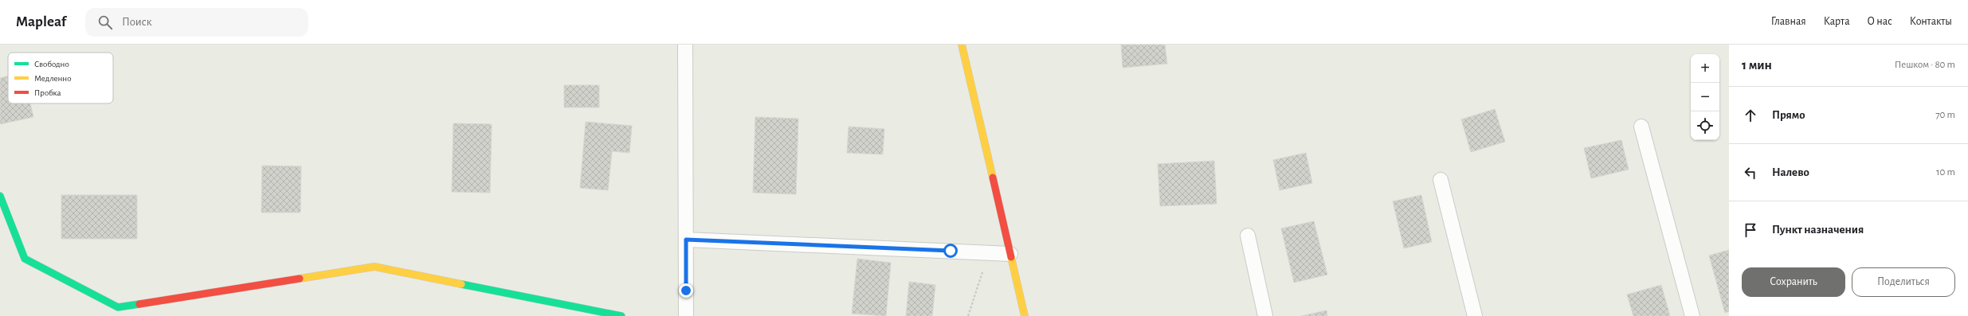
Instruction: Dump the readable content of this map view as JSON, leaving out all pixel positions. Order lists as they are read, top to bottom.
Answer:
{
  "legend": ["Свободно", "Медленно", "Пробка"],
  "page": {
    "header": "Mapleaf",
    "search": "Поиск",
    "nav": [
      "Главная",
      "Карта",
      "О нас",
      "Контакты"
    ],
    "heading": ["1 мин", "Пешком · 80 m"],
    "map_buttons": ["+", "−"],
    "list": [
      ["Прямо", "70 m"],
      ["Налево", "10 m"],
      "Пункт назначения"
    ],
    "buttons": ["Сохранить", "Поделиться"]
  }
}
